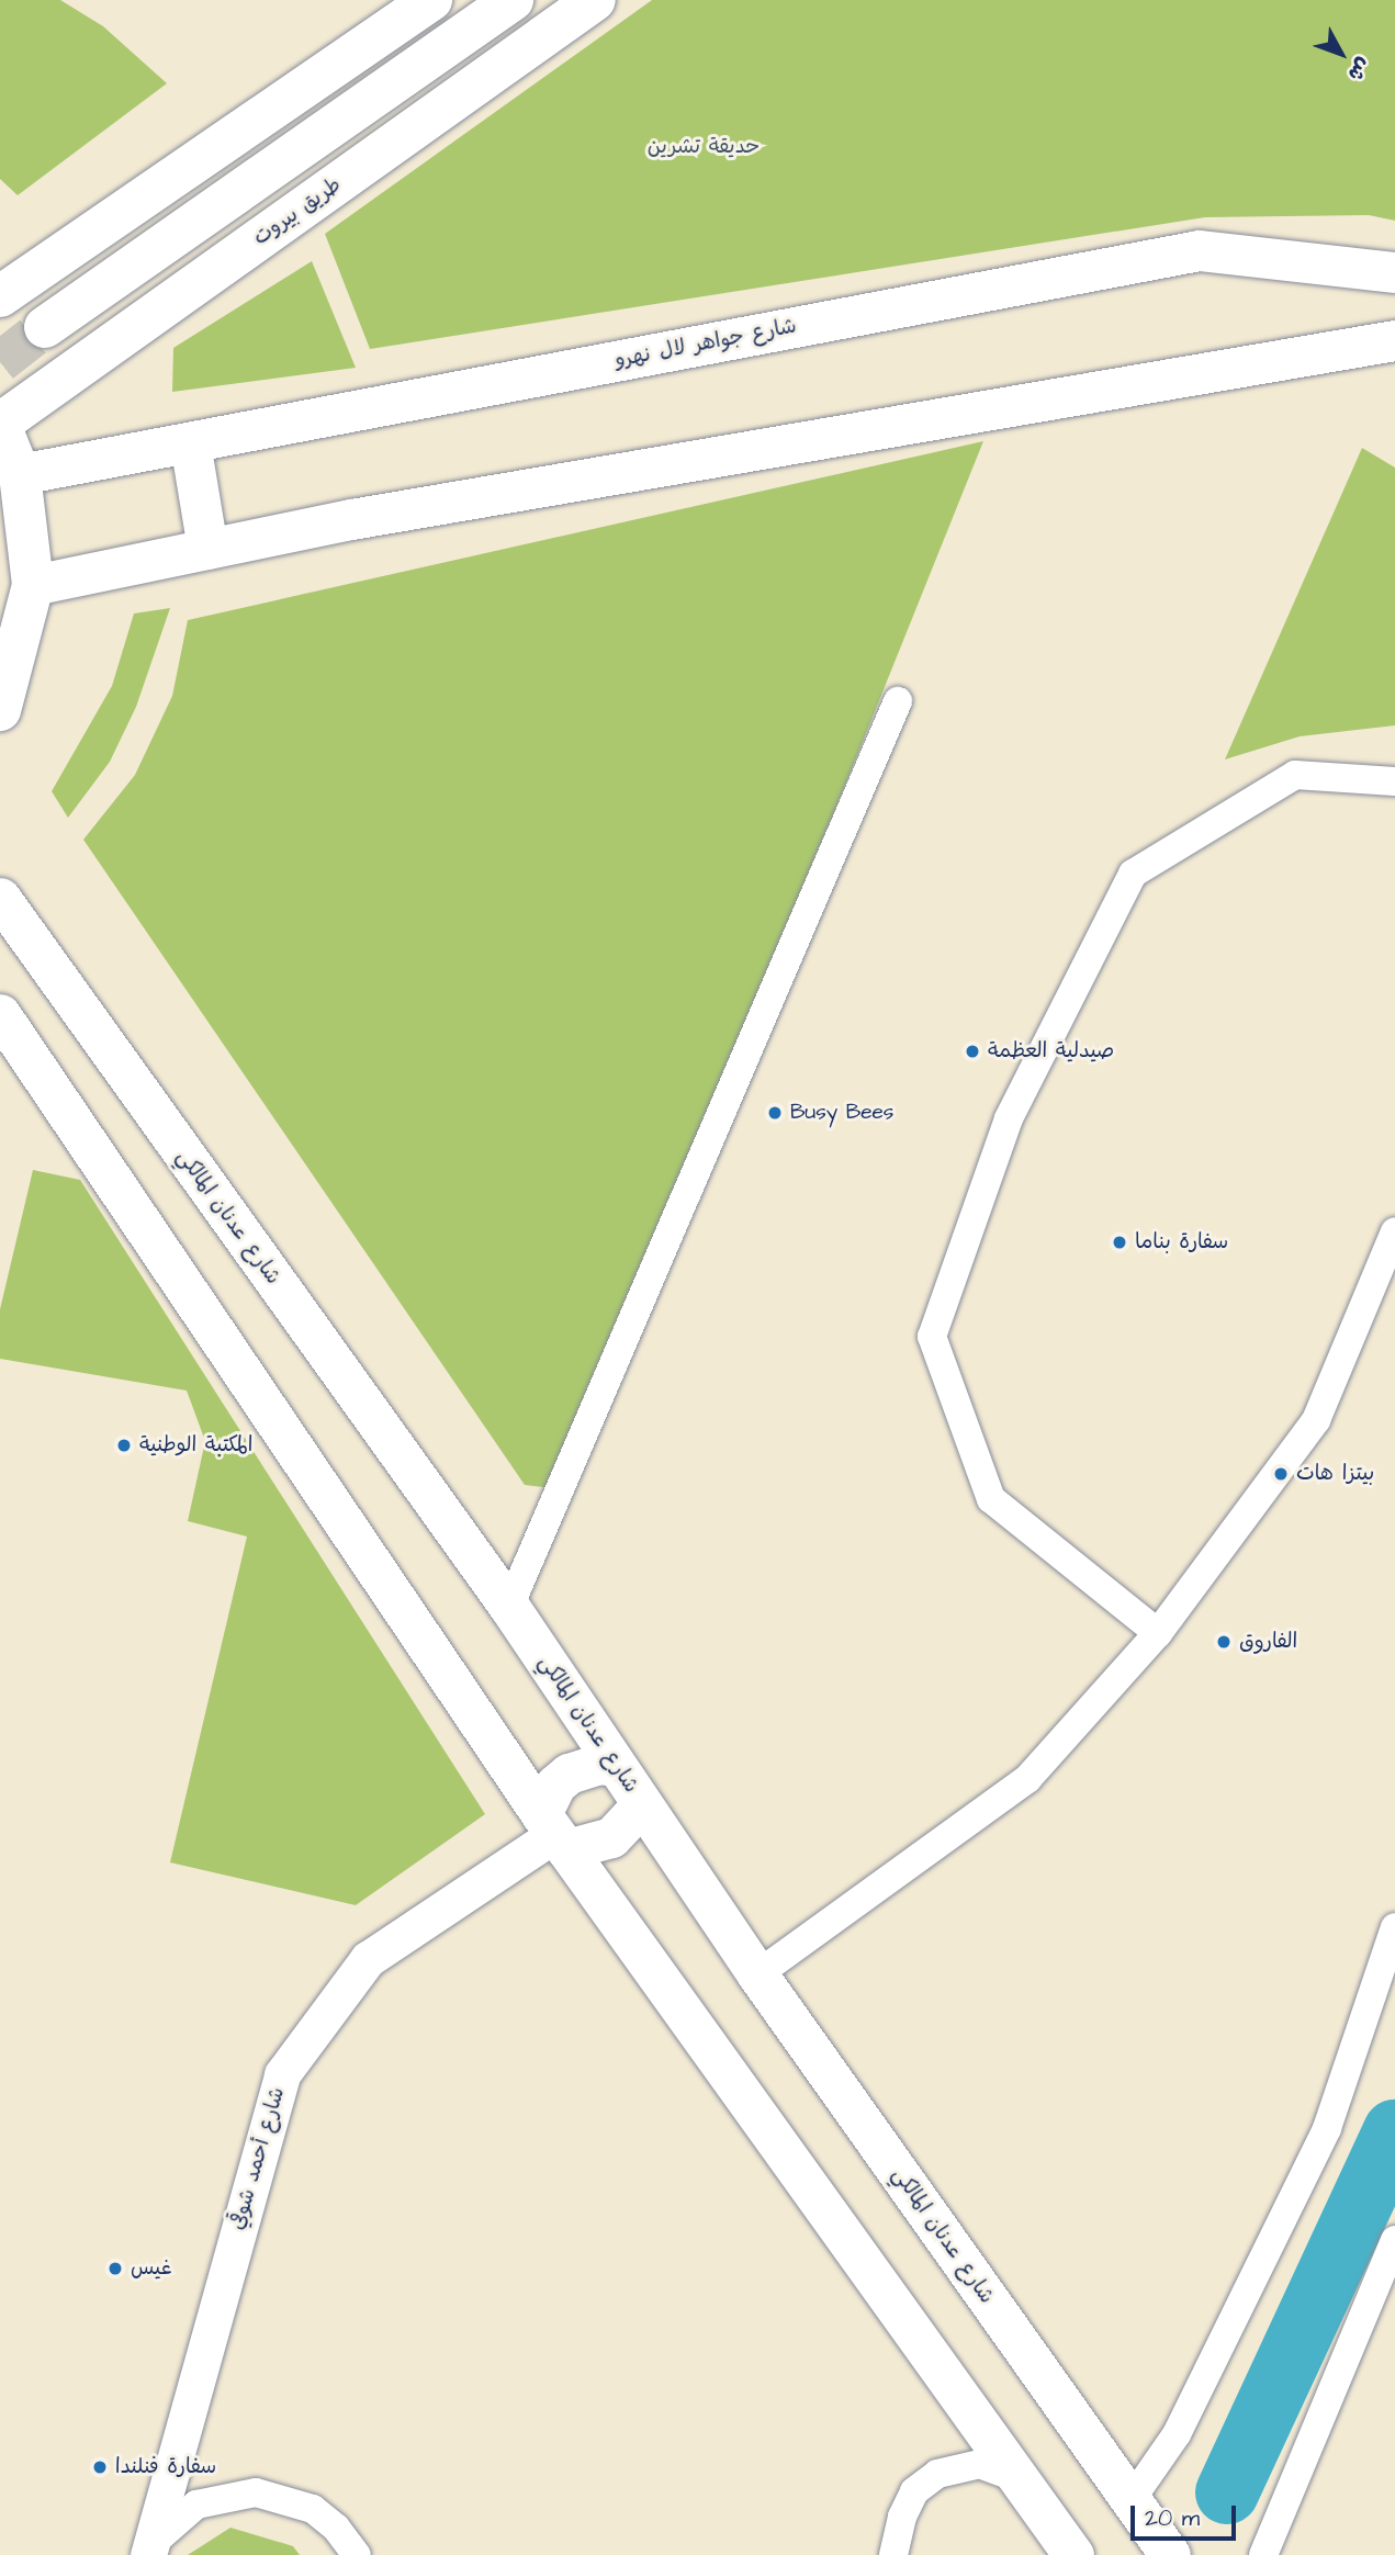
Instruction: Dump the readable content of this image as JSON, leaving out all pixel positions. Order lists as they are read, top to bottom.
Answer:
{
  "streets": {
    "main road": ["طريق بيروت", "شارع جواهر لال نهرو", "شارع عدنان المالكي"],
    "street": ["شارع أحمد شوقي"]
  },
  "crossings": [
    ["شارع عدنان المالكي", "شارع أحمد شوقي"]
  ],
  "parks": ["حديقة تشرين"],
  "places": [
    "صيدلية العظمة",
    "Busy Bees",
    "سفارة بناما",
    "المكتبة الوطنية",
    "بیتزا هات",
    "الفاروق",
    "غيس",
    "سفارة فنلندا"
  ],
  "scale_bar": "20 m",
  "north": "bottom right"
}
